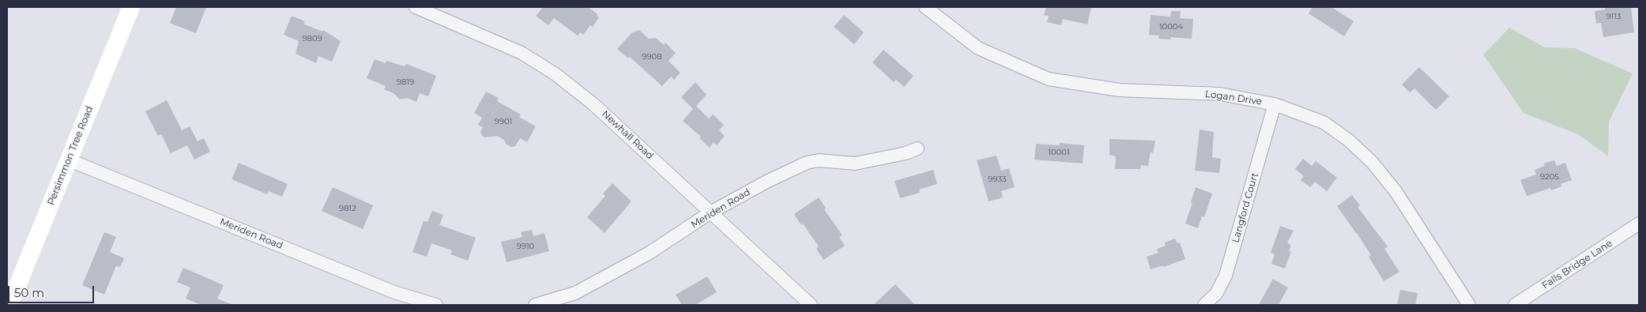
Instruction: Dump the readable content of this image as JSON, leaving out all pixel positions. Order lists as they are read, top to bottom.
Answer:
{
  "streets": {
    "main road": ["Persimmon Tree Road"],
    "street": [
      "Logan Drive",
      "Newhall Road",
      "Langford Court",
      "Meriden Road",
      "Falls Bridge Lane"
    ]
  },
  "crossings": [
    ["Logan Drive", "Langford Court"],
    ["Newhall Road", "Meriden Road"],
    ["Persimmon Tree Road", "Meriden Road"]
  ],
  "house_numbers": [
    "9113",
    "10004",
    "9809",
    "9908",
    "9819",
    "9901",
    "10001",
    "9205",
    "9933",
    "9812",
    "9910"
  ],
  "scale_bar": "50 m"
}
